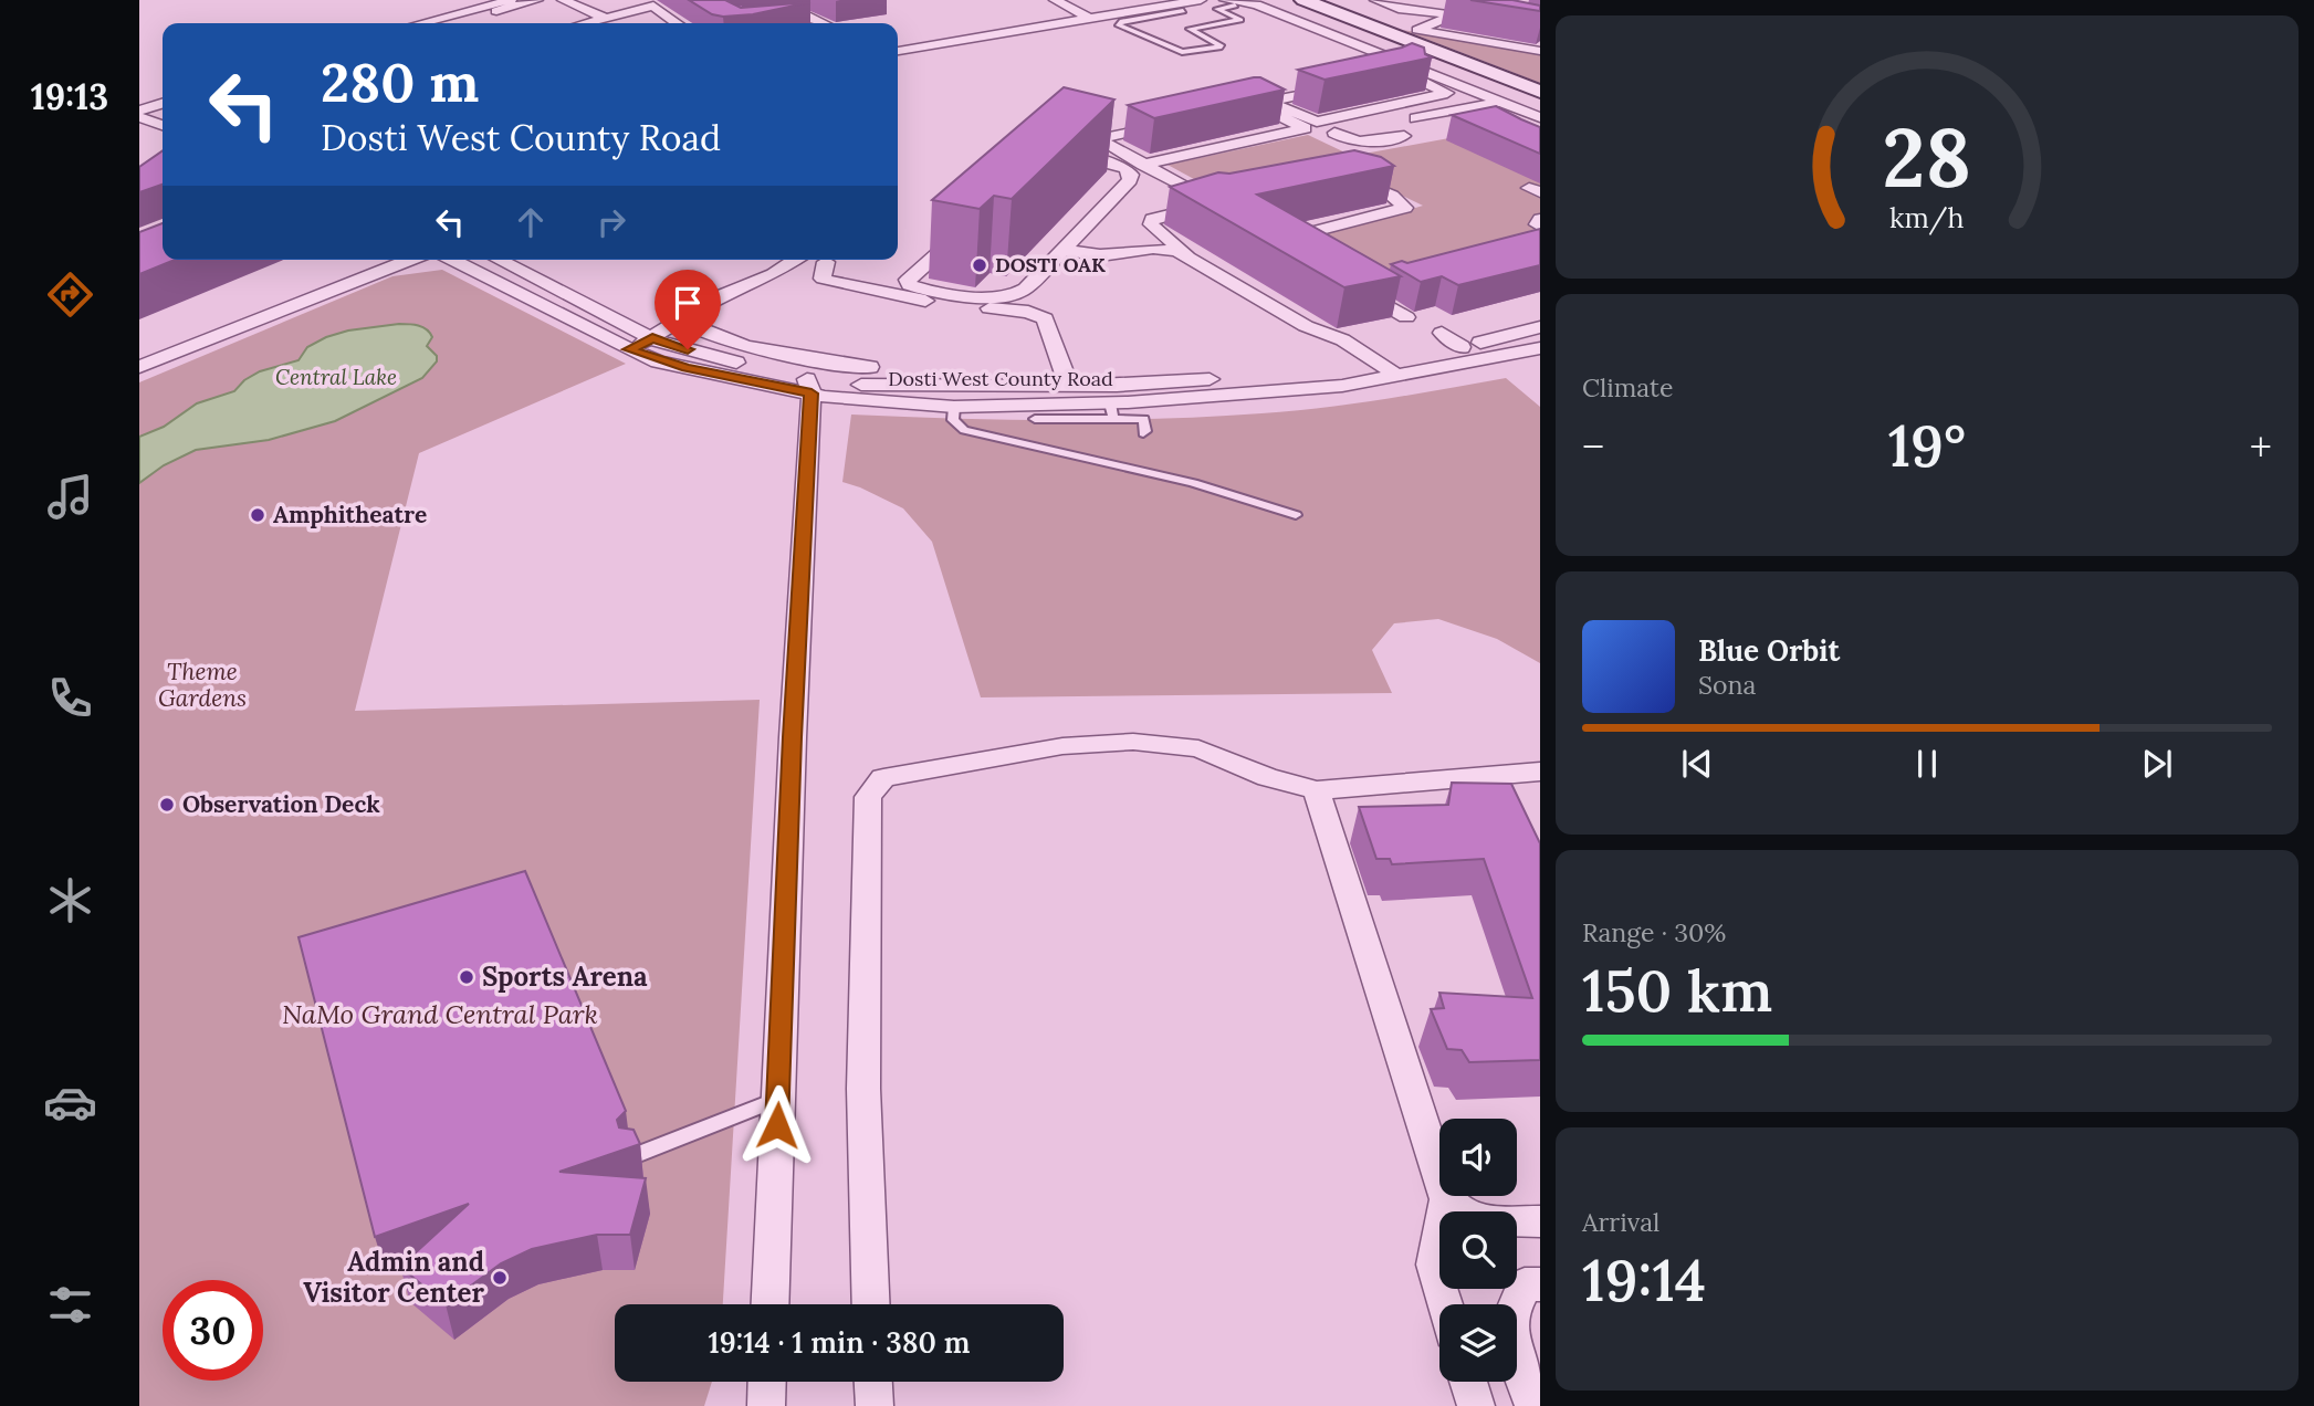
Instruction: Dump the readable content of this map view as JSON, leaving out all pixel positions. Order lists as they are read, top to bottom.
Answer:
{
  "streets": {
    "street": ["Dosti West County Road"]
  },
  "water": ["Central Lake"],
  "parks": ["Theme Gardens", "NaMo Grand Central Park"],
  "places": [
    "DOSTI OAK",
    "Amphitheatre",
    "Observation Deck",
    "Sports Arena",
    "Admin and Visitor Center"
  ],
  "page": {
    "tabs": "19:13",
    "turn": ["280 m", "Dosti West County Road"],
    "tile": [
      "Climate",
      ["Range · 30%", "150 km"],
      ["Arrival", "19:14"]
    ],
    "heat": ["−", "19°", "+"],
    "song": ["Blue Orbit", "Sona"],
    "limit": "30",
    "trip": "19:14 · 1 min · 380 m",
    "gauge": ["28", "km/h"]
  }
}
